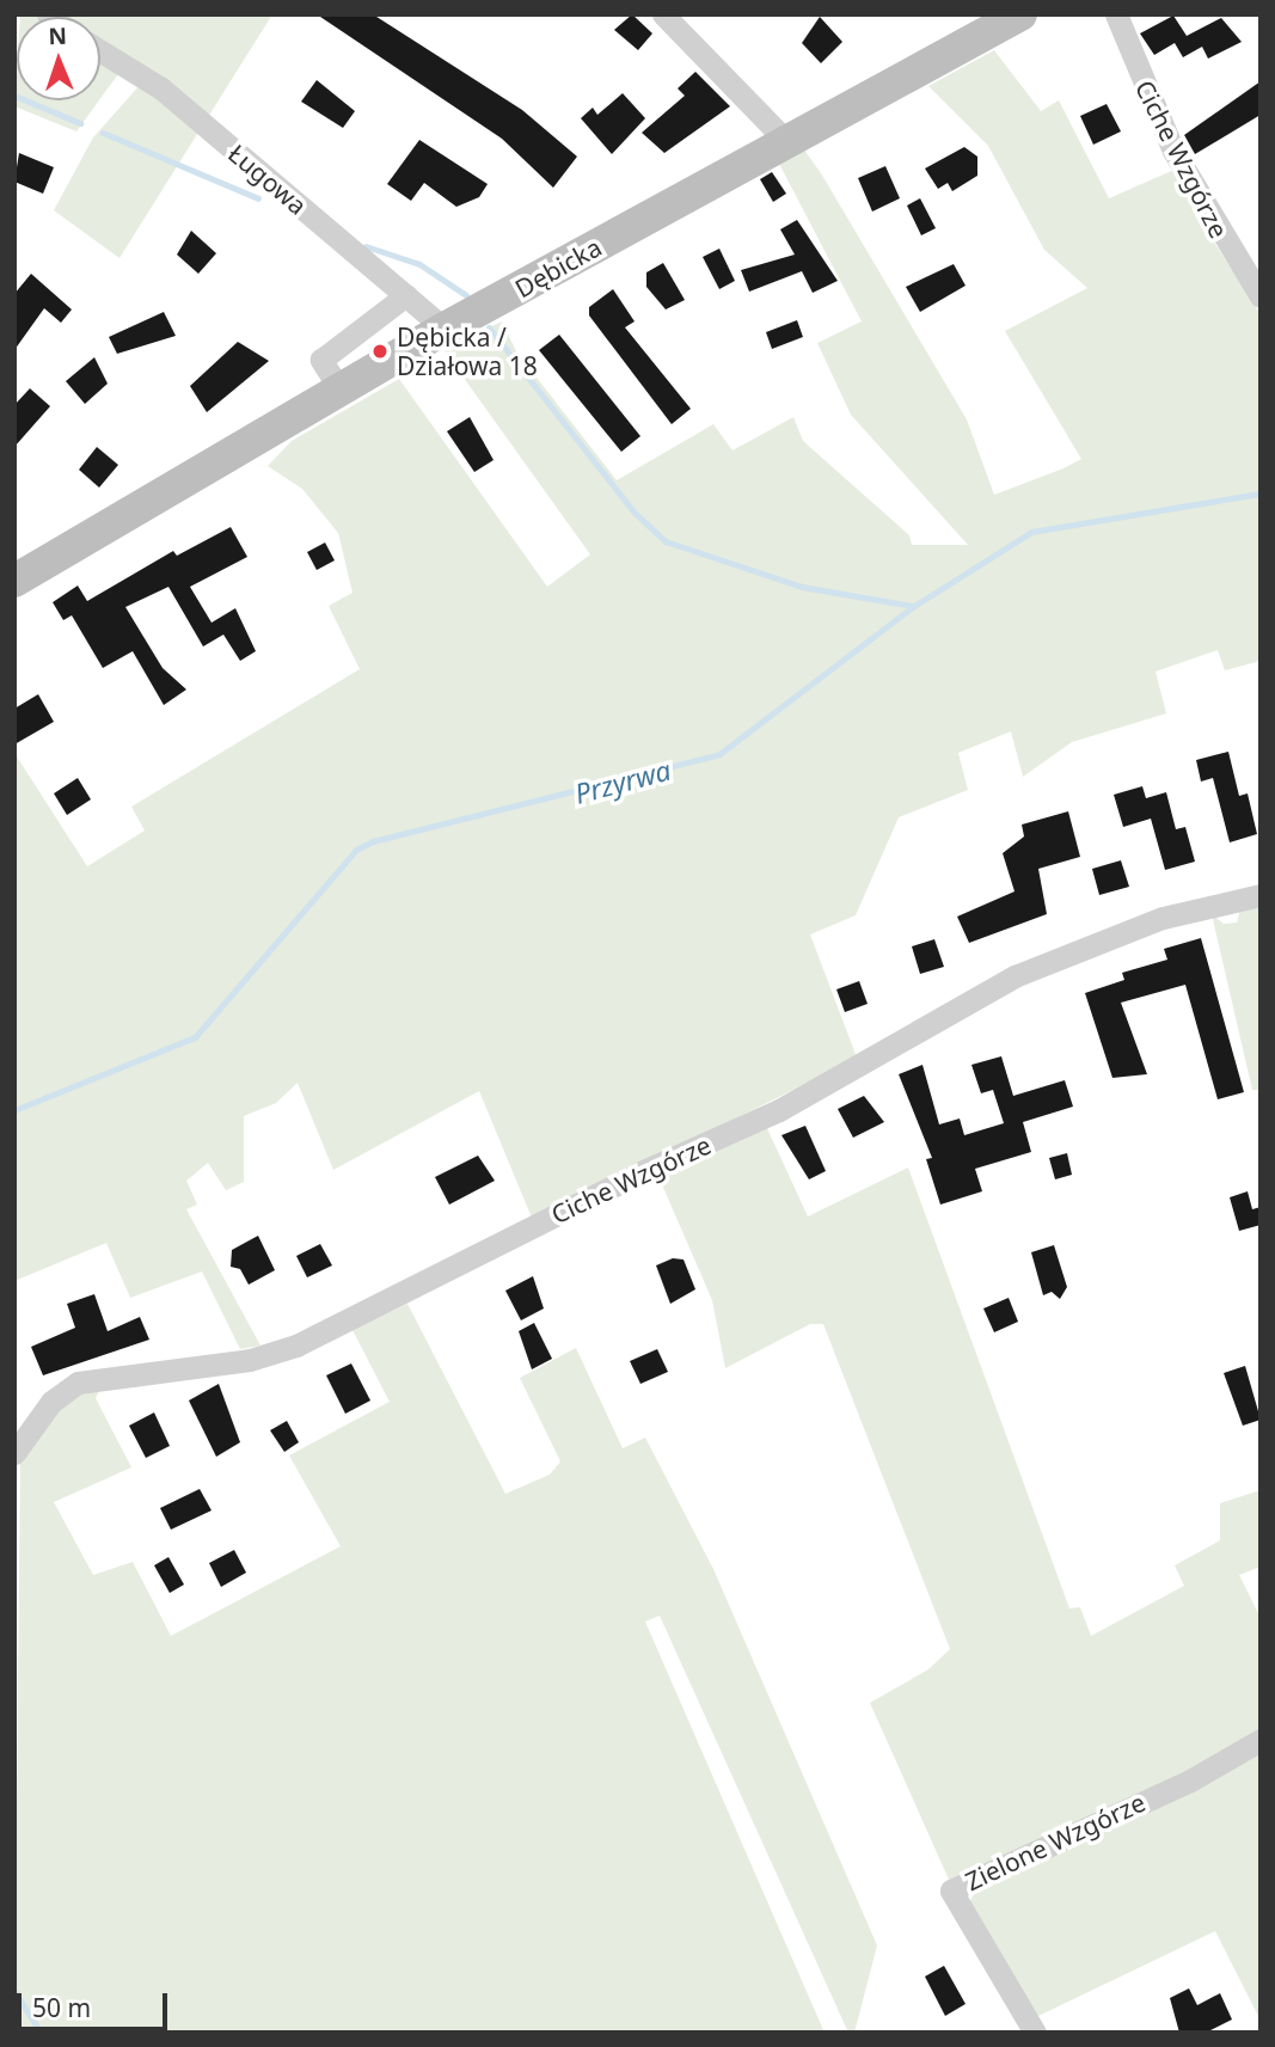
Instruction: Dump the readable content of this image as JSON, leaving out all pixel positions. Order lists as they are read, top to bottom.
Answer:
{
  "streets": {
    "street": [
      "Ciche Wzgórze",
      "Ługowa",
      "Dębicka",
      "Zielone Wzgórze"
    ]
  },
  "crossings": [
    ["Ługowa", "Dębicka"]
  ],
  "water": ["Przyrwa"],
  "places": ["Dębicka / Działowa 18"],
  "scale_bar": "50 m",
  "north": "top"
}
